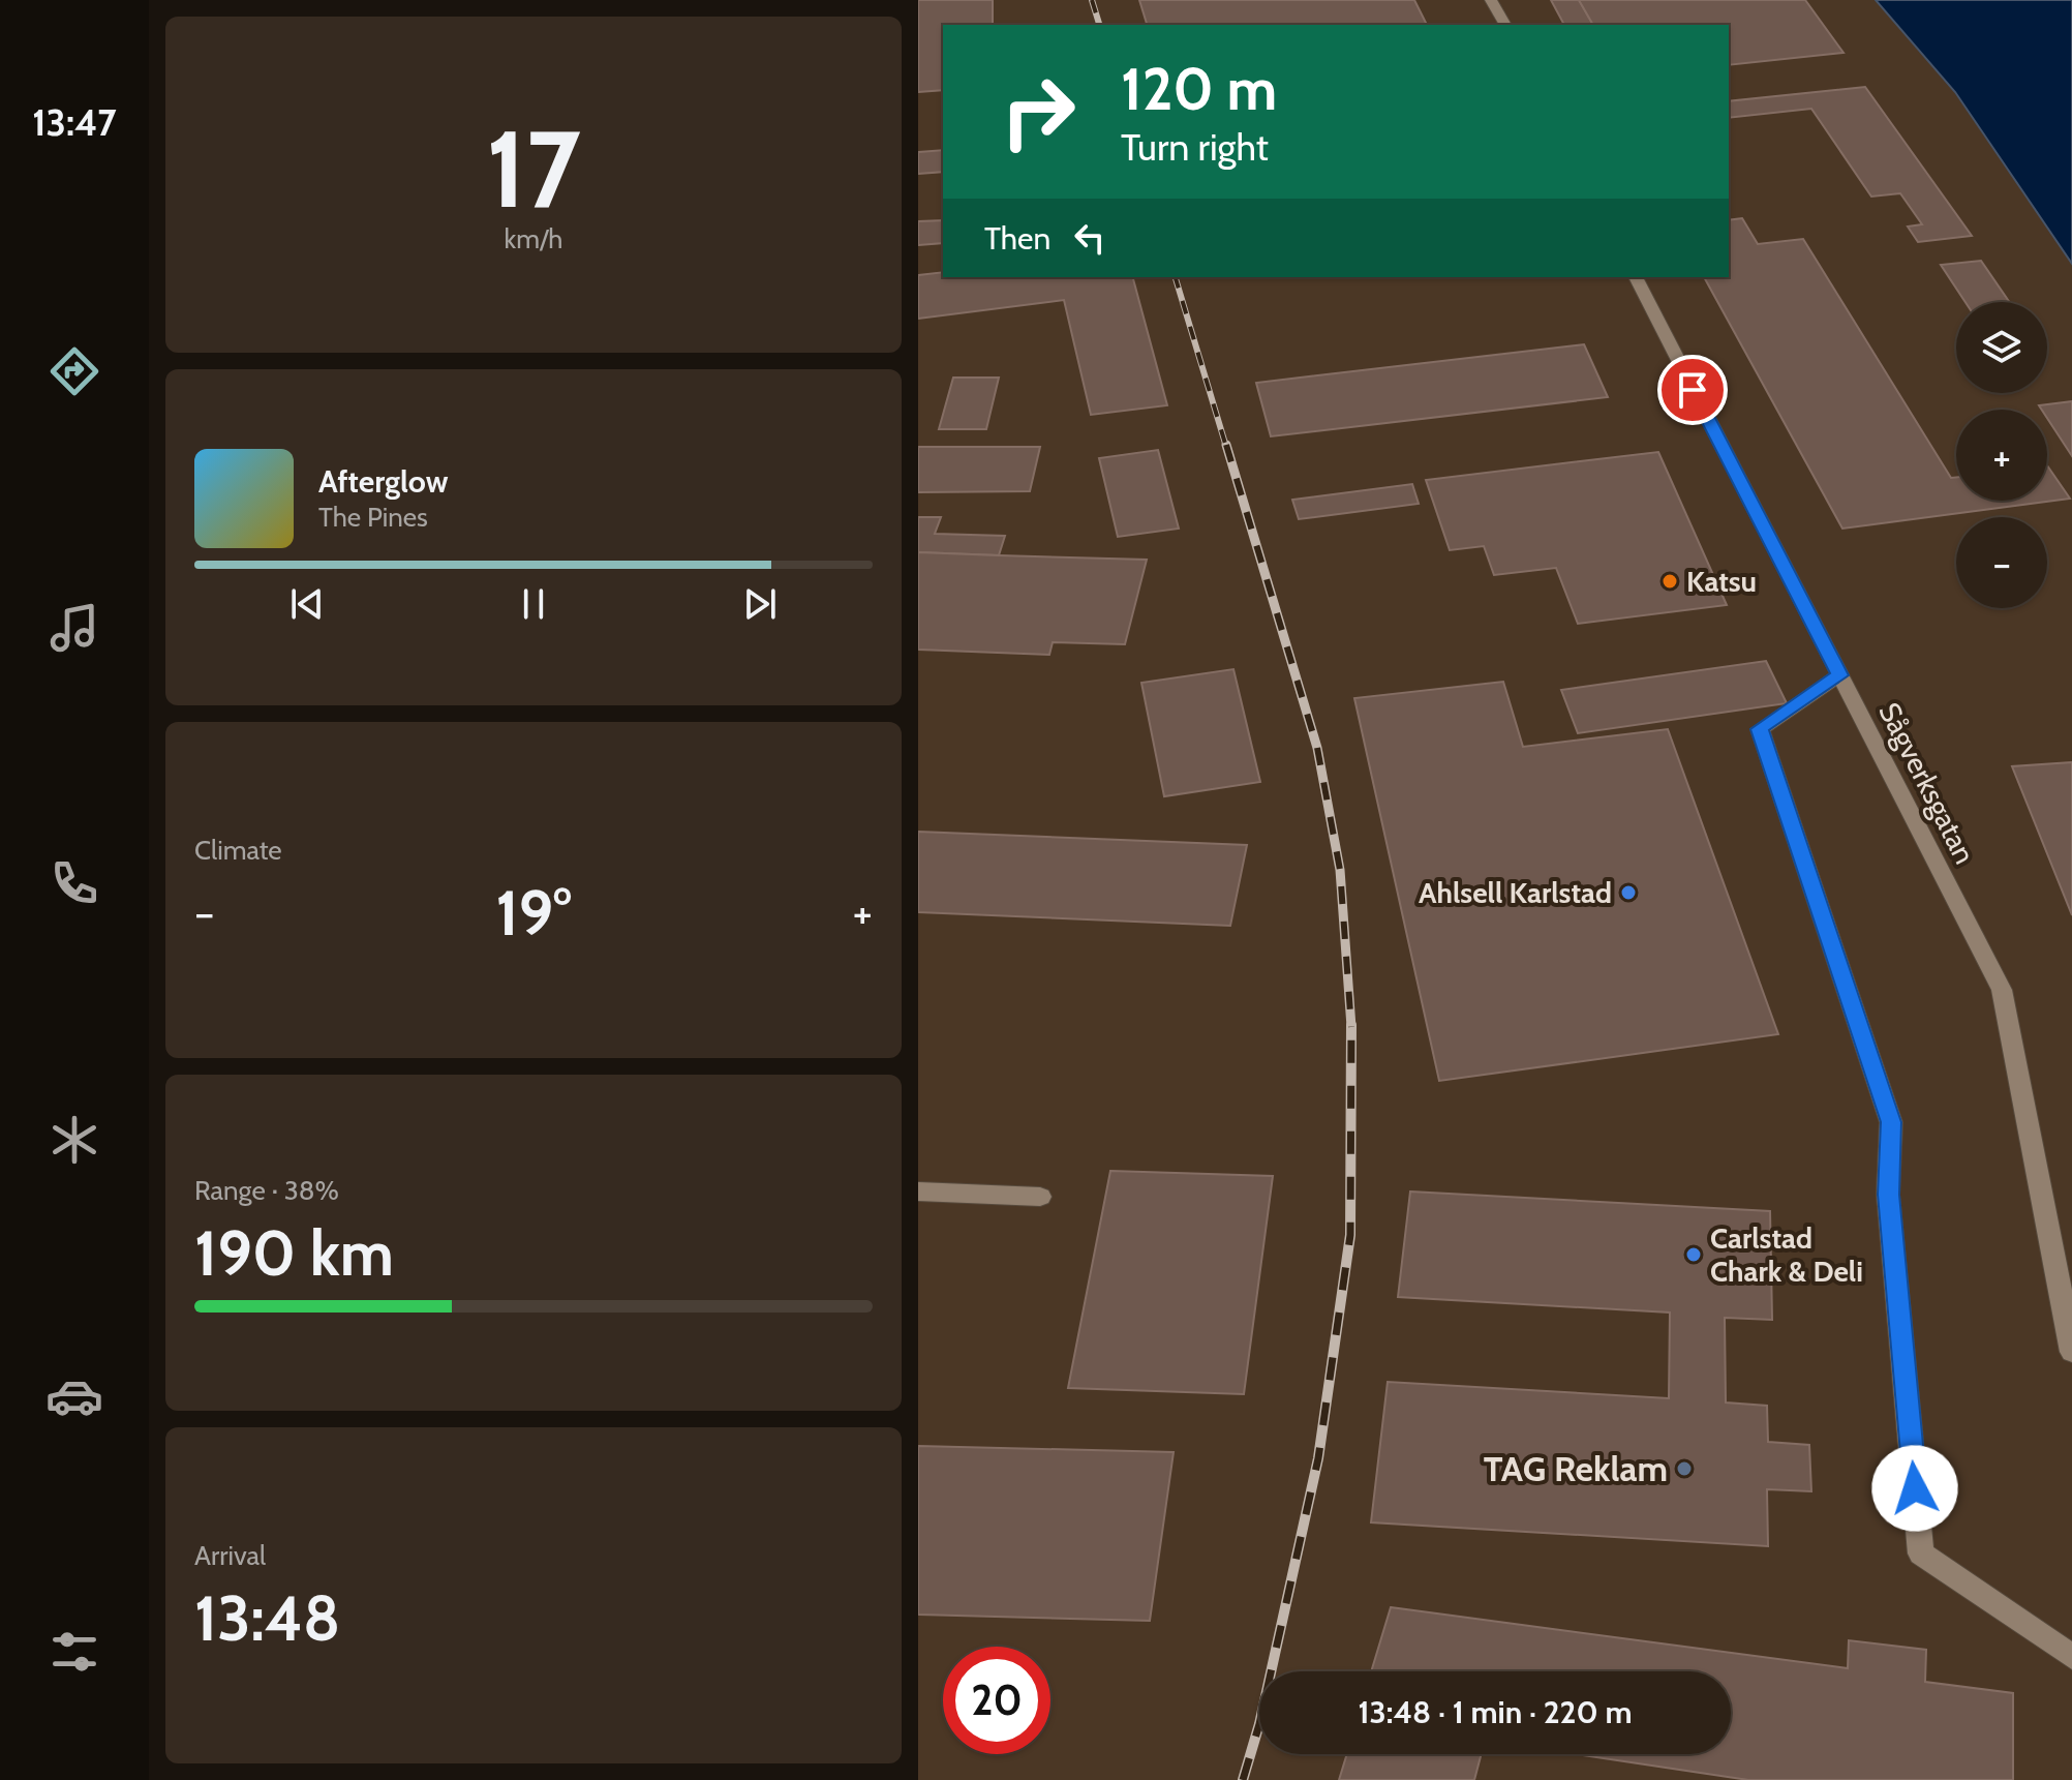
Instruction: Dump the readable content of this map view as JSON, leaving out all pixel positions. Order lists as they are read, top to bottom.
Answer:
{
  "streets": {
    "street": ["Sågverksgatan"]
  },
  "places": [
    "Katsu",
    "Ahlsell Karlstad",
    "Carlstad Chark & Deli",
    "TAG Reklam"
  ],
  "page": {
    "tabs": "13:47",
    "tile": [
      ["17", "km/h"],
      "Climate",
      ["Range · 38%", "190 km"],
      ["Arrival", "13:48"]
    ],
    "turn": ["120 m", "Turn right"],
    "then": "Then",
    "map_buttons": ["+", "−"],
    "song": ["Afterglow", "The Pines"],
    "heat": ["−", "19°", "+"],
    "limit": "20",
    "trip": "13:48 · 1 min · 220 m"
  }
}
